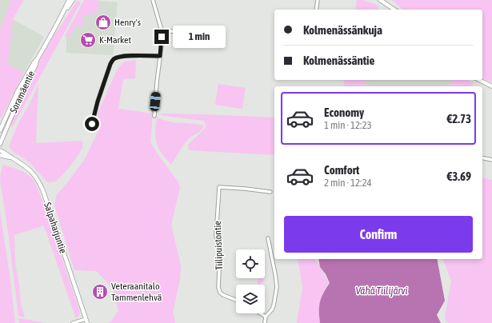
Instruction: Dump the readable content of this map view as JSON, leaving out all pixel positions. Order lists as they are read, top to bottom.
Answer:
{
  "streets": {
    "street": ["Soramäentie", "Salpaharjuntie", "Tiilipuistontie"]
  },
  "water": ["Vähä Tiilijärvi"],
  "places": {
    "shop": ["Henry's"],
    "supermarket": ["K-Market"],
    "building": ["Veteraanitalo Tammenlehvä"]
  },
  "page": {
    "banner": ["Kolmenässänkuja", "Kolmenässäntie"],
    "bubble": "1 min",
    "list": [
      {
        "name": "Economy",
        "note": "1 min · 12:23",
        "value": "€2.73"
      },
      {
        "name": "Comfort",
        "note": "2 min · 12:24",
        "value": "€3.69"
      }
    ],
    "buttons": "Confirm"
  }
}
